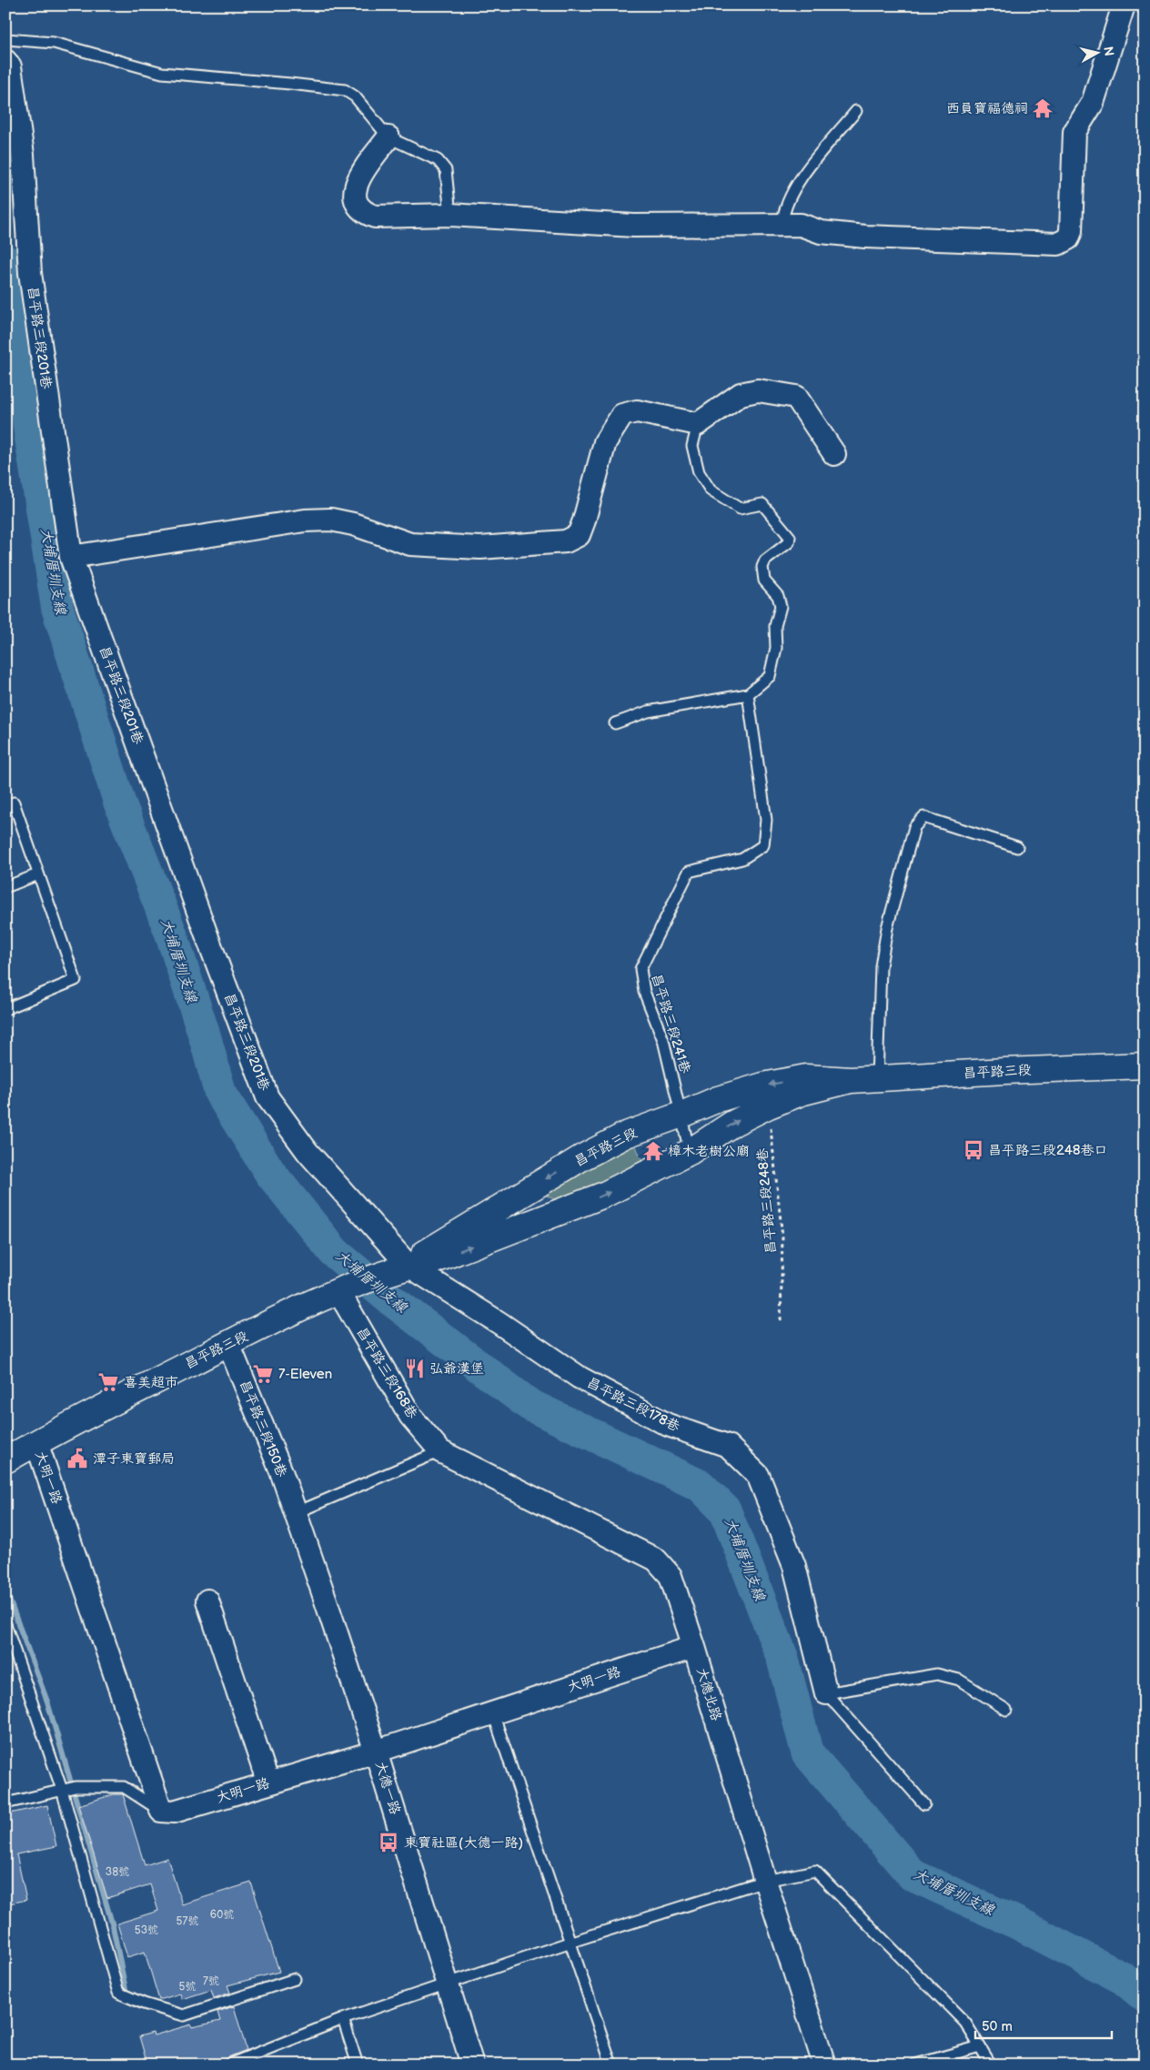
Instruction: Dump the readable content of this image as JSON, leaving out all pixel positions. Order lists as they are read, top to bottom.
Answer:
{
  "streets": {
    "street": [
      "昌平路三段201巷",
      "昌平路三段",
      "昌平路三段168巷",
      "昌平路三段178巷",
      "昌平路三段150巷",
      "大明一路",
      "大德北路",
      "大德一路"
    ],
    "lane": ["昌平路三段241巷"],
    "path": ["昌平路三段248巷"]
  },
  "crossings": [
    ["昌平路三段201巷", "昌平路三段"],
    ["昌平路三段201巷", "昌平路三段178巷"],
    ["昌平路三段241巷", "昌平路三段"],
    ["昌平路三段", "昌平路三段248巷"],
    ["昌平路三段", "昌平路三段168巷"],
    ["昌平路三段", "昌平路三段178巷"],
    ["昌平路三段", "昌平路三段150巷"],
    ["昌平路三段", "大明一路"],
    ["昌平路三段168巷", "大德北路"],
    ["昌平路三段150巷", "大德一路"],
    ["大明一路", "大德北路"],
    ["大明一路", "大德一路"]
  ],
  "water": ["大埔厝圳支線"],
  "places": {
    "temple": ["西員寶福德祠", "樟木老樹公廟"],
    "bus stop": ["昌平路三段248巷口", "東寶社區(大德一路)"],
    "restaurant": ["弘爺漢堡"],
    "supermarket": ["7-Eleven", "喜美超市"],
    "public building": ["潭子東寶郵局"]
  },
  "house_numbers": [
    "38號",
    "60號",
    "57號",
    "53號",
    "7號",
    "5號"
  ],
  "scale_bar": "50 m",
  "north": "right"
}
